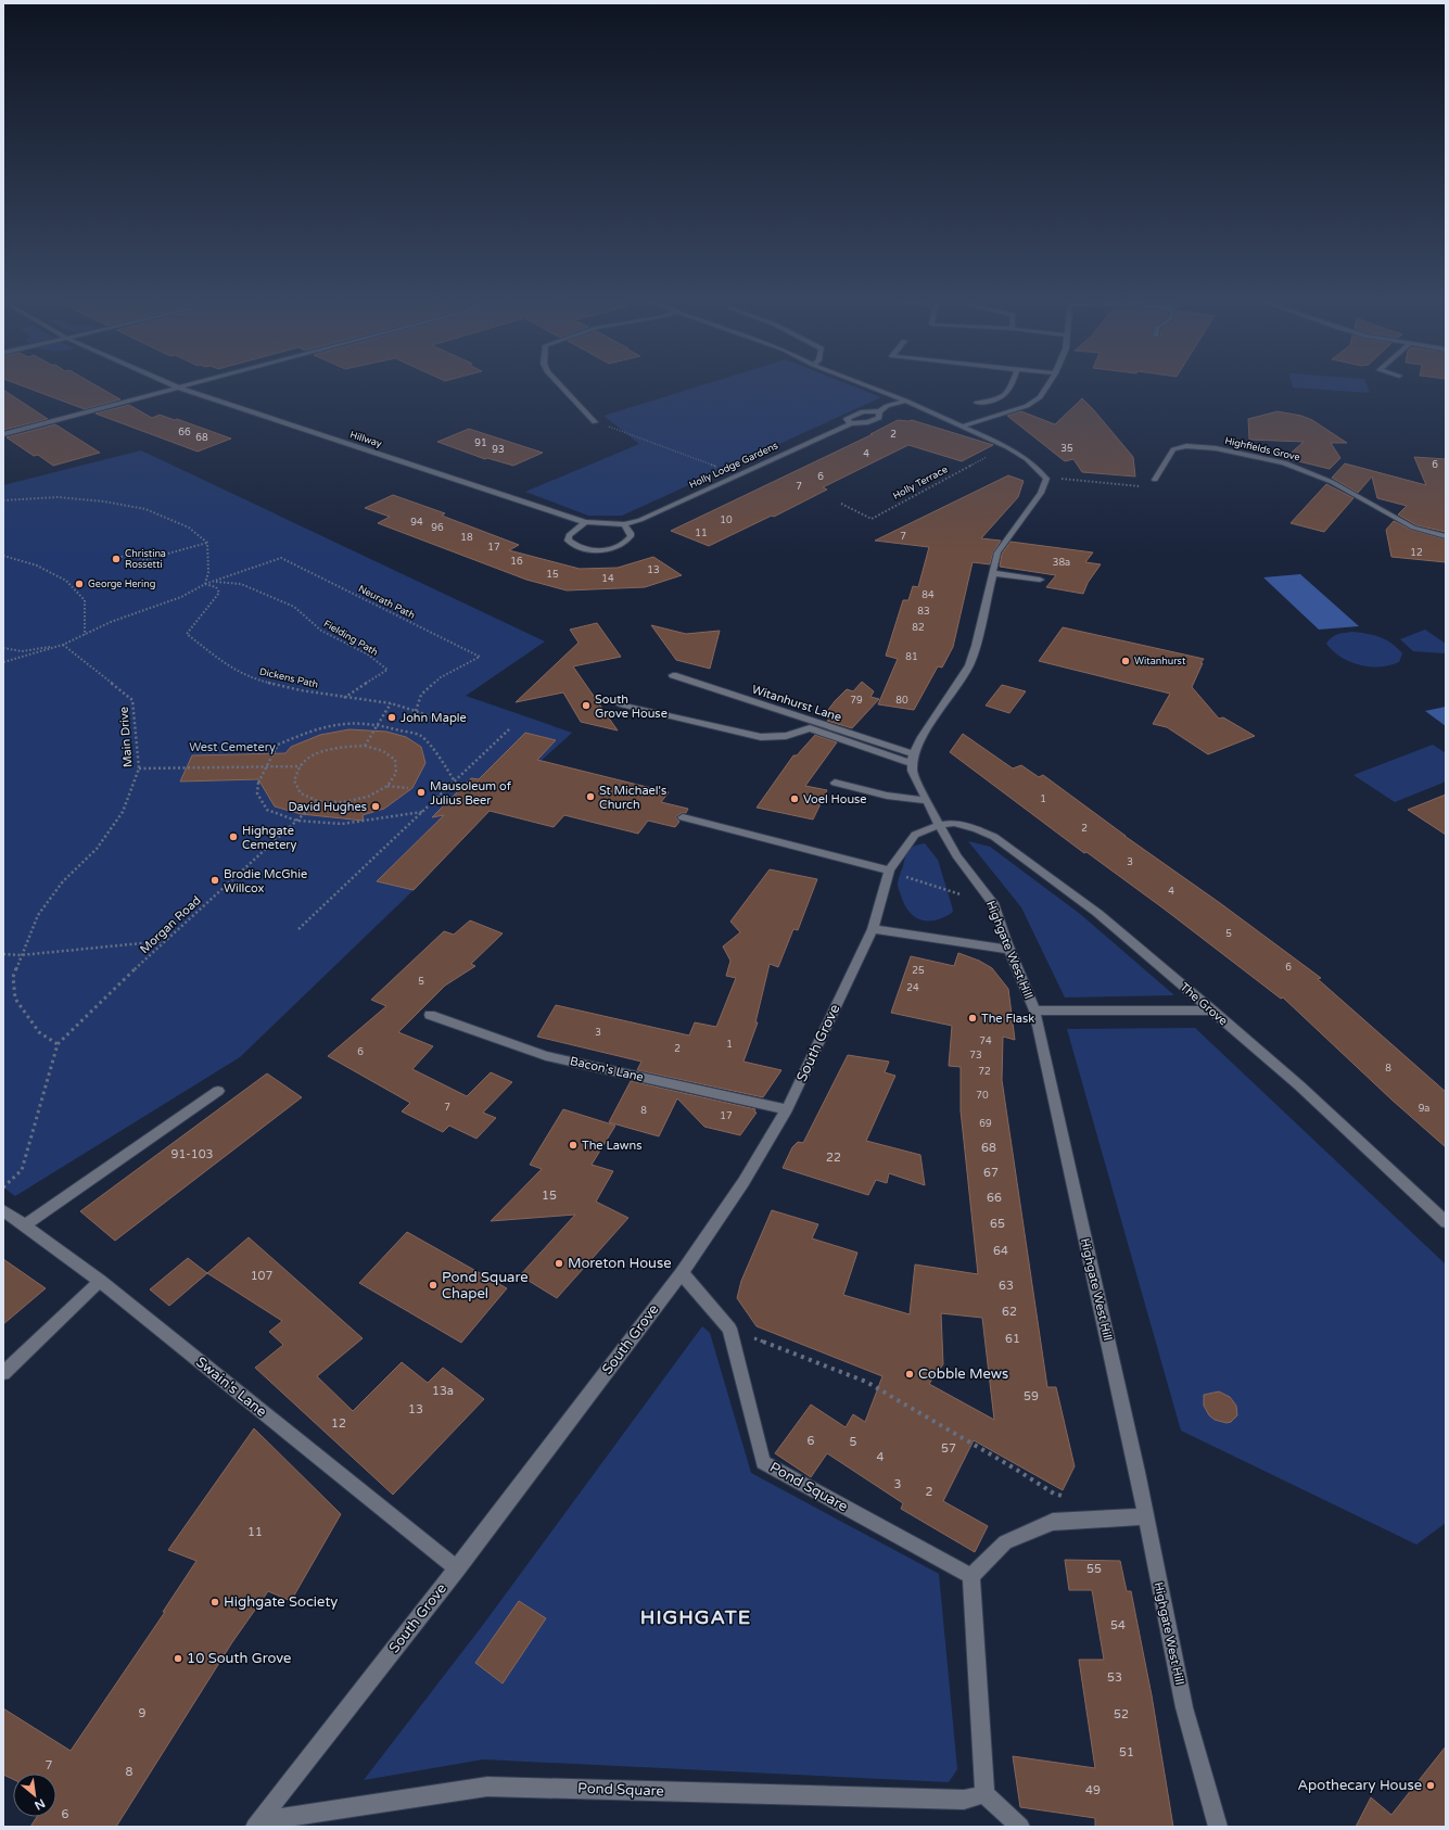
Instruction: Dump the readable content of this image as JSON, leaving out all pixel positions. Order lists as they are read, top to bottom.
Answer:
{
  "streets": {
    "street": [
      "Hillway",
      "Highfields Grove",
      "Holly Lodge Gardens",
      "Witanhurst Lane",
      "Highgate West Hill",
      "The Grove",
      "South Grove",
      "Bacon's Lane",
      "Swain's Lane",
      "Pond Square"
    ],
    "path": [
      "Holly Terrace",
      "Neurath Path",
      "Fielding Path",
      "Dickens Path",
      "Main Drive",
      "Morgan Road"
    ]
  },
  "crossings": [
    ["Hillway", "Holly Lodge Gardens"],
    ["Neurath Path", "Fielding Path"],
    ["Neurath Path", "Dickens Path"],
    ["Neurath Path", "Main Drive"],
    ["Fielding Path", "Dickens Path"],
    ["Witanhurst Lane", "Highgate West Hill"],
    ["Main Drive", "Morgan Road"],
    ["Highgate West Hill", "The Grove"],
    ["Highgate West Hill", "South Grove"],
    ["The Grove", "South Grove"],
    ["South Grove", "Bacon's Lane"],
    ["South Grove", "Swain's Lane"],
    ["South Grove", "Pond Square"]
  ],
  "districts": ["HIGHGATE"],
  "parks": ["West Cemetery"],
  "places": [
    "Christina Rossetti",
    "George Hering",
    "Witanhurst",
    "South Grove House",
    "John Maple",
    "Mausoleum of Julius Beer",
    "St Michael's Church",
    "Voel House",
    "David Hughes",
    "Highgate Cemetery",
    "Brodie McGhie Willcox",
    "The Flask",
    "The Lawns",
    "Moreton House",
    "Pond Square Chapel",
    "Cobble Mews",
    "Highgate Society",
    "10 South Grove",
    "Apothecary House"
  ],
  "house_numbers": [
    "66",
    "2",
    "68",
    "91",
    "35",
    "93",
    "4",
    "6",
    "6",
    "7",
    "10",
    "94",
    "96",
    "11",
    "7",
    "18",
    "17",
    "12",
    "16",
    "38a",
    "13",
    "15",
    "14",
    "84",
    "83",
    "82",
    "81",
    "79",
    "80",
    "1",
    "2",
    "3",
    "4",
    "5",
    "6",
    "25",
    "5",
    "24",
    "3",
    "74",
    "1",
    "2",
    "6",
    "73",
    "8",
    "72",
    "70",
    "7",
    "9a",
    "8",
    "17",
    "69",
    "68",
    "91-103",
    "22",
    "67",
    "15",
    "66",
    "65",
    "64",
    "107",
    "63",
    "62",
    "61",
    "13a",
    "59",
    "13",
    "12",
    "6",
    "5",
    "57",
    "4",
    "3",
    "2",
    "11",
    "55",
    "54",
    "53",
    "9",
    "52",
    "51",
    "7",
    "8",
    "49",
    "6"
  ],
  "north": "bottom right"
}
